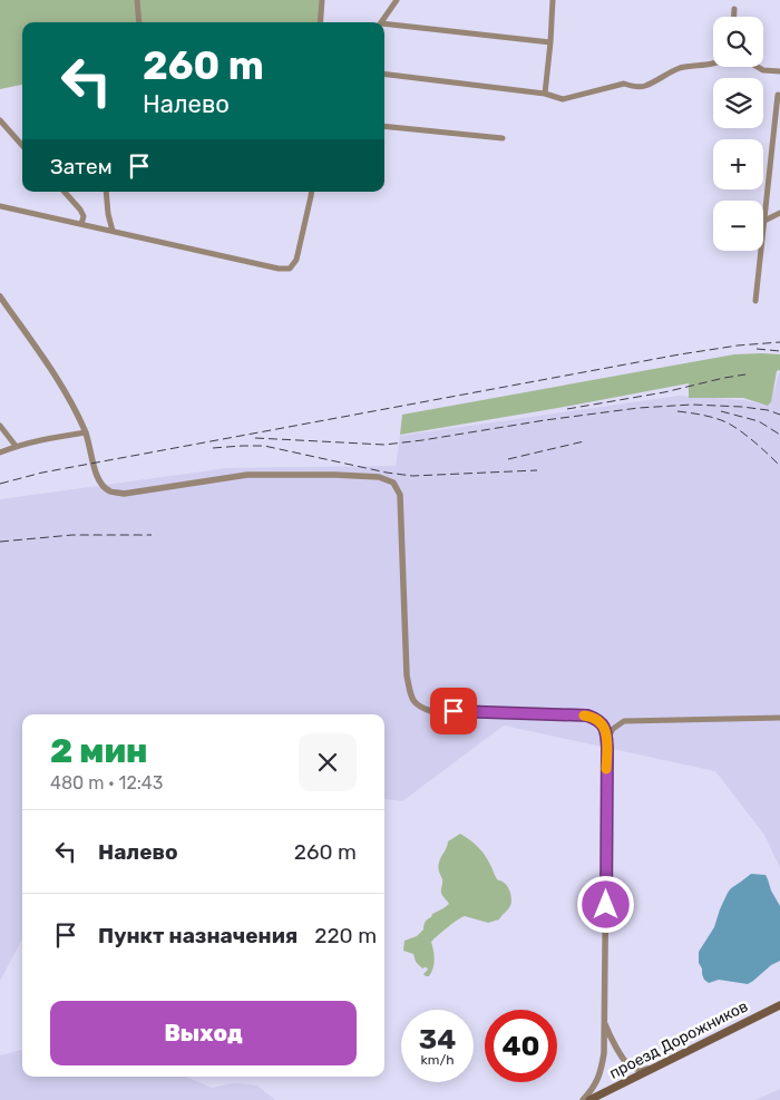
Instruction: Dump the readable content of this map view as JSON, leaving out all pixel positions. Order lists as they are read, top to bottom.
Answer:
{
  "streets": {
    "main road": ["проезд Дорожников"]
  },
  "page": {
    "map_buttons": ["+", "−"],
    "turn": ["260 m", "Налево"],
    "then": "Затем",
    "heading": ["2 мин", "480 m · 12:43"],
    "list": [
      {
        "name": "Налево",
        "value": "260 m"
      },
      {
        "name": "Пункт назначения",
        "value": "220 m"
      }
    ],
    "buttons": "Выход",
    "speed": "34 km/h",
    "limit": "40"
  }
}
